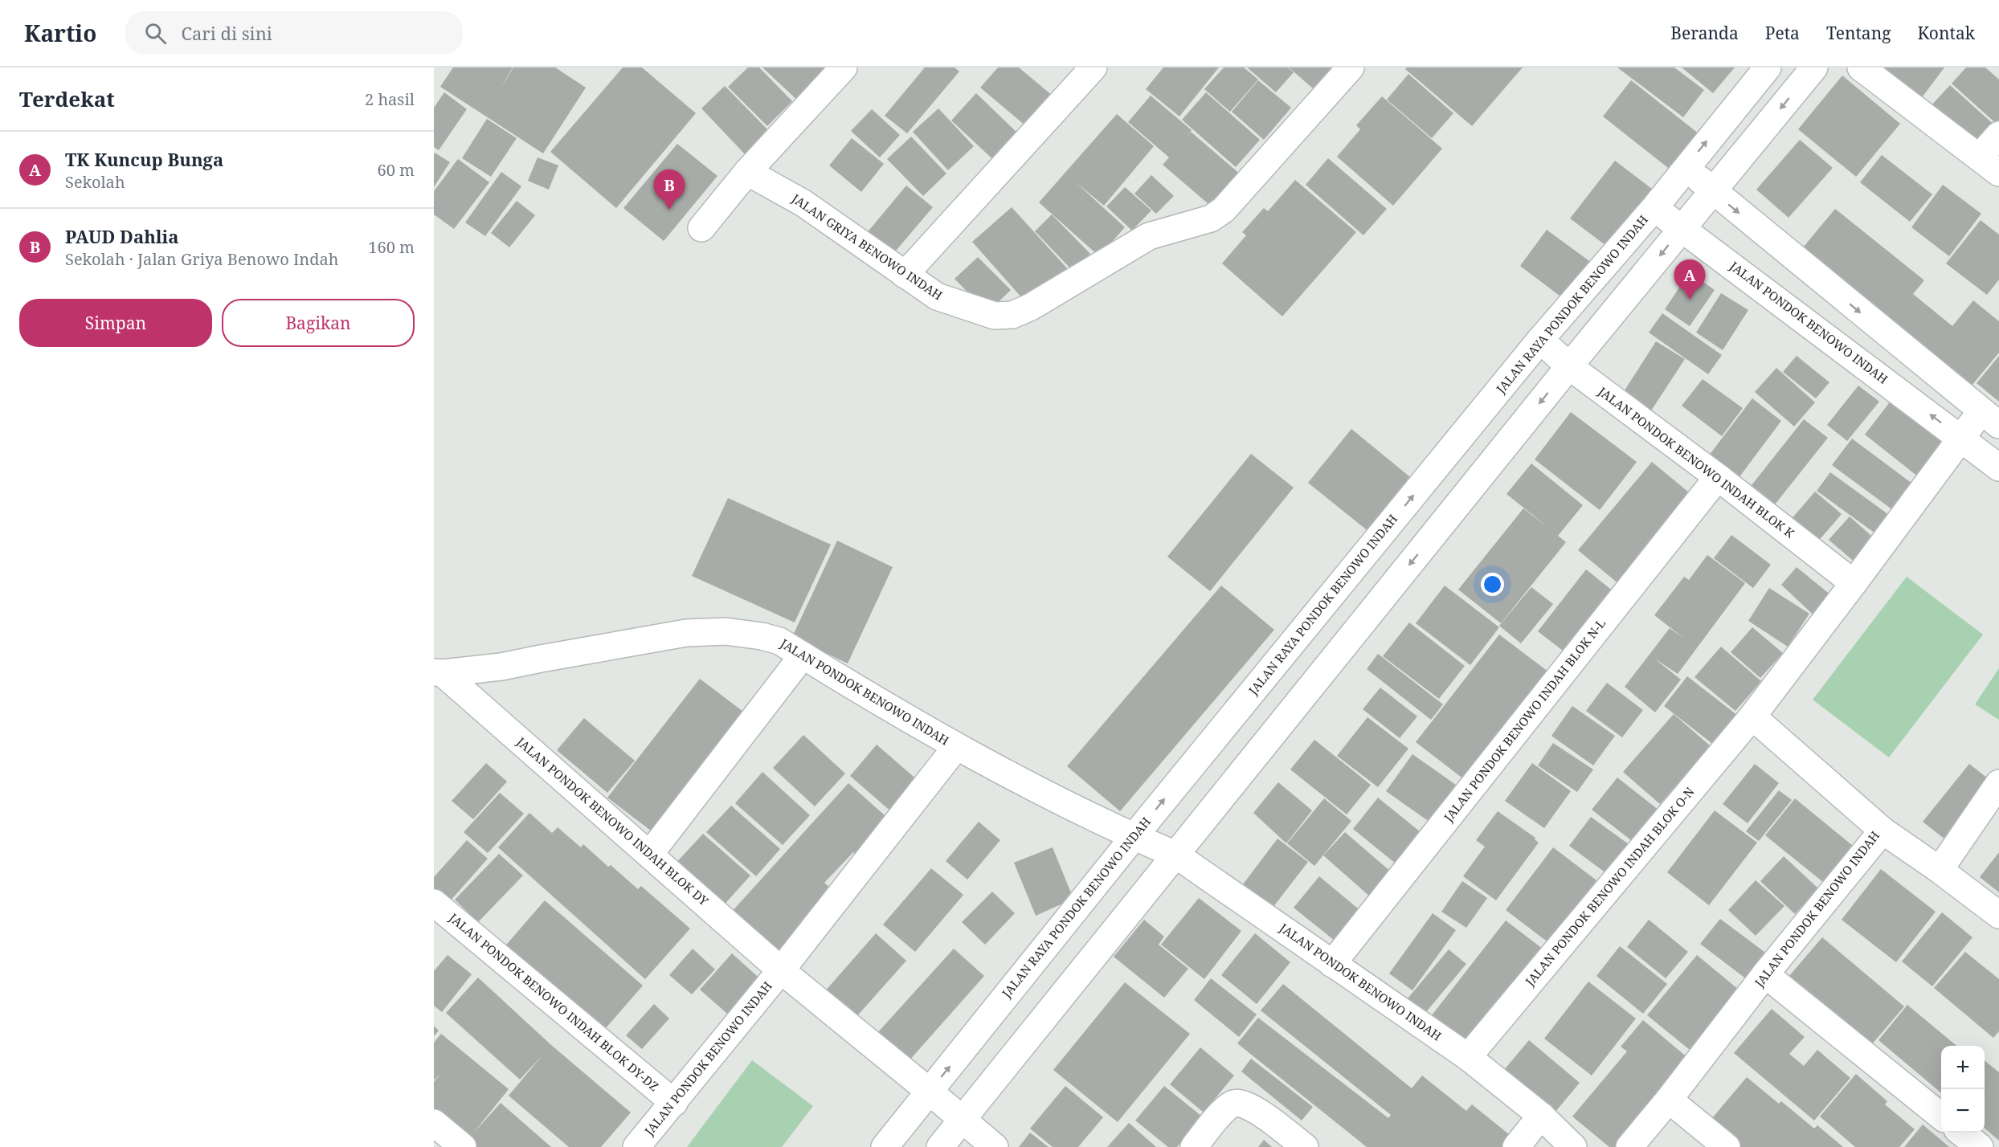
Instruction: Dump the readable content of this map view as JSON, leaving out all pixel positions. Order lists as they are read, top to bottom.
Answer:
{
  "streets": {
    "street": [
      "JALAN GRIYA BENOWO INDAH",
      "JALAN RAYA PONDOK BENOWO INDAH",
      "JALAN PONDOK BENOWO INDAH",
      "JALAN PONDOK BENOWO INDAH BLOK K",
      "JALAN PONDOK BENOWO INDAH BLOK N-L",
      "JALAN PONDOK BENOWO INDAH BLOK DY",
      "JALAN PONDOK BENOWO INDAH BLOK O-N",
      "JALAN PONDOK BENOWO INDAH BLOK DY-DZ"
    ]
  },
  "crossings": [
    ["JALAN RAYA PONDOK BENOWO INDAH", "JALAN PONDOK BENOWO INDAH"],
    ["JALAN RAYA PONDOK BENOWO INDAH", "JALAN PONDOK BENOWO INDAH BLOK K"],
    ["JALAN RAYA PONDOK BENOWO INDAH", "JALAN PONDOK BENOWO INDAH BLOK DY"],
    ["JALAN PONDOK BENOWO INDAH", "JALAN PONDOK BENOWO INDAH BLOK N-L"],
    ["JALAN PONDOK BENOWO INDAH", "JALAN PONDOK BENOWO INDAH BLOK DY"],
    ["JALAN PONDOK BENOWO INDAH", "JALAN PONDOK BENOWO INDAH BLOK O-N"],
    ["JALAN PONDOK BENOWO INDAH", "JALAN PONDOK BENOWO INDAH BLOK DY-DZ"],
    ["JALAN PONDOK BENOWO INDAH BLOK K", "JALAN PONDOK BENOWO INDAH BLOK N-L"]
  ],
  "page": {
    "header": "Kartio",
    "search": "Cari di sini",
    "nav": [
      "Beranda",
      "Peta",
      "Tentang",
      "Kontak"
    ],
    "heading": ["Terdekat", "2 hasil"],
    "list": [
      {
        "mark": "A",
        "name": "TK Kuncup Bunga",
        "note": "Sekolah",
        "value": "60 m"
      },
      {
        "mark": "B",
        "name": "PAUD Dahlia",
        "note": "Sekolah · Jalan Griya Benowo Indah",
        "value": "160 m"
      }
    ],
    "pins": ["B", "A"],
    "buttons": ["Simpan", "Bagikan"],
    "map_buttons": ["+", "−"]
  }
}
